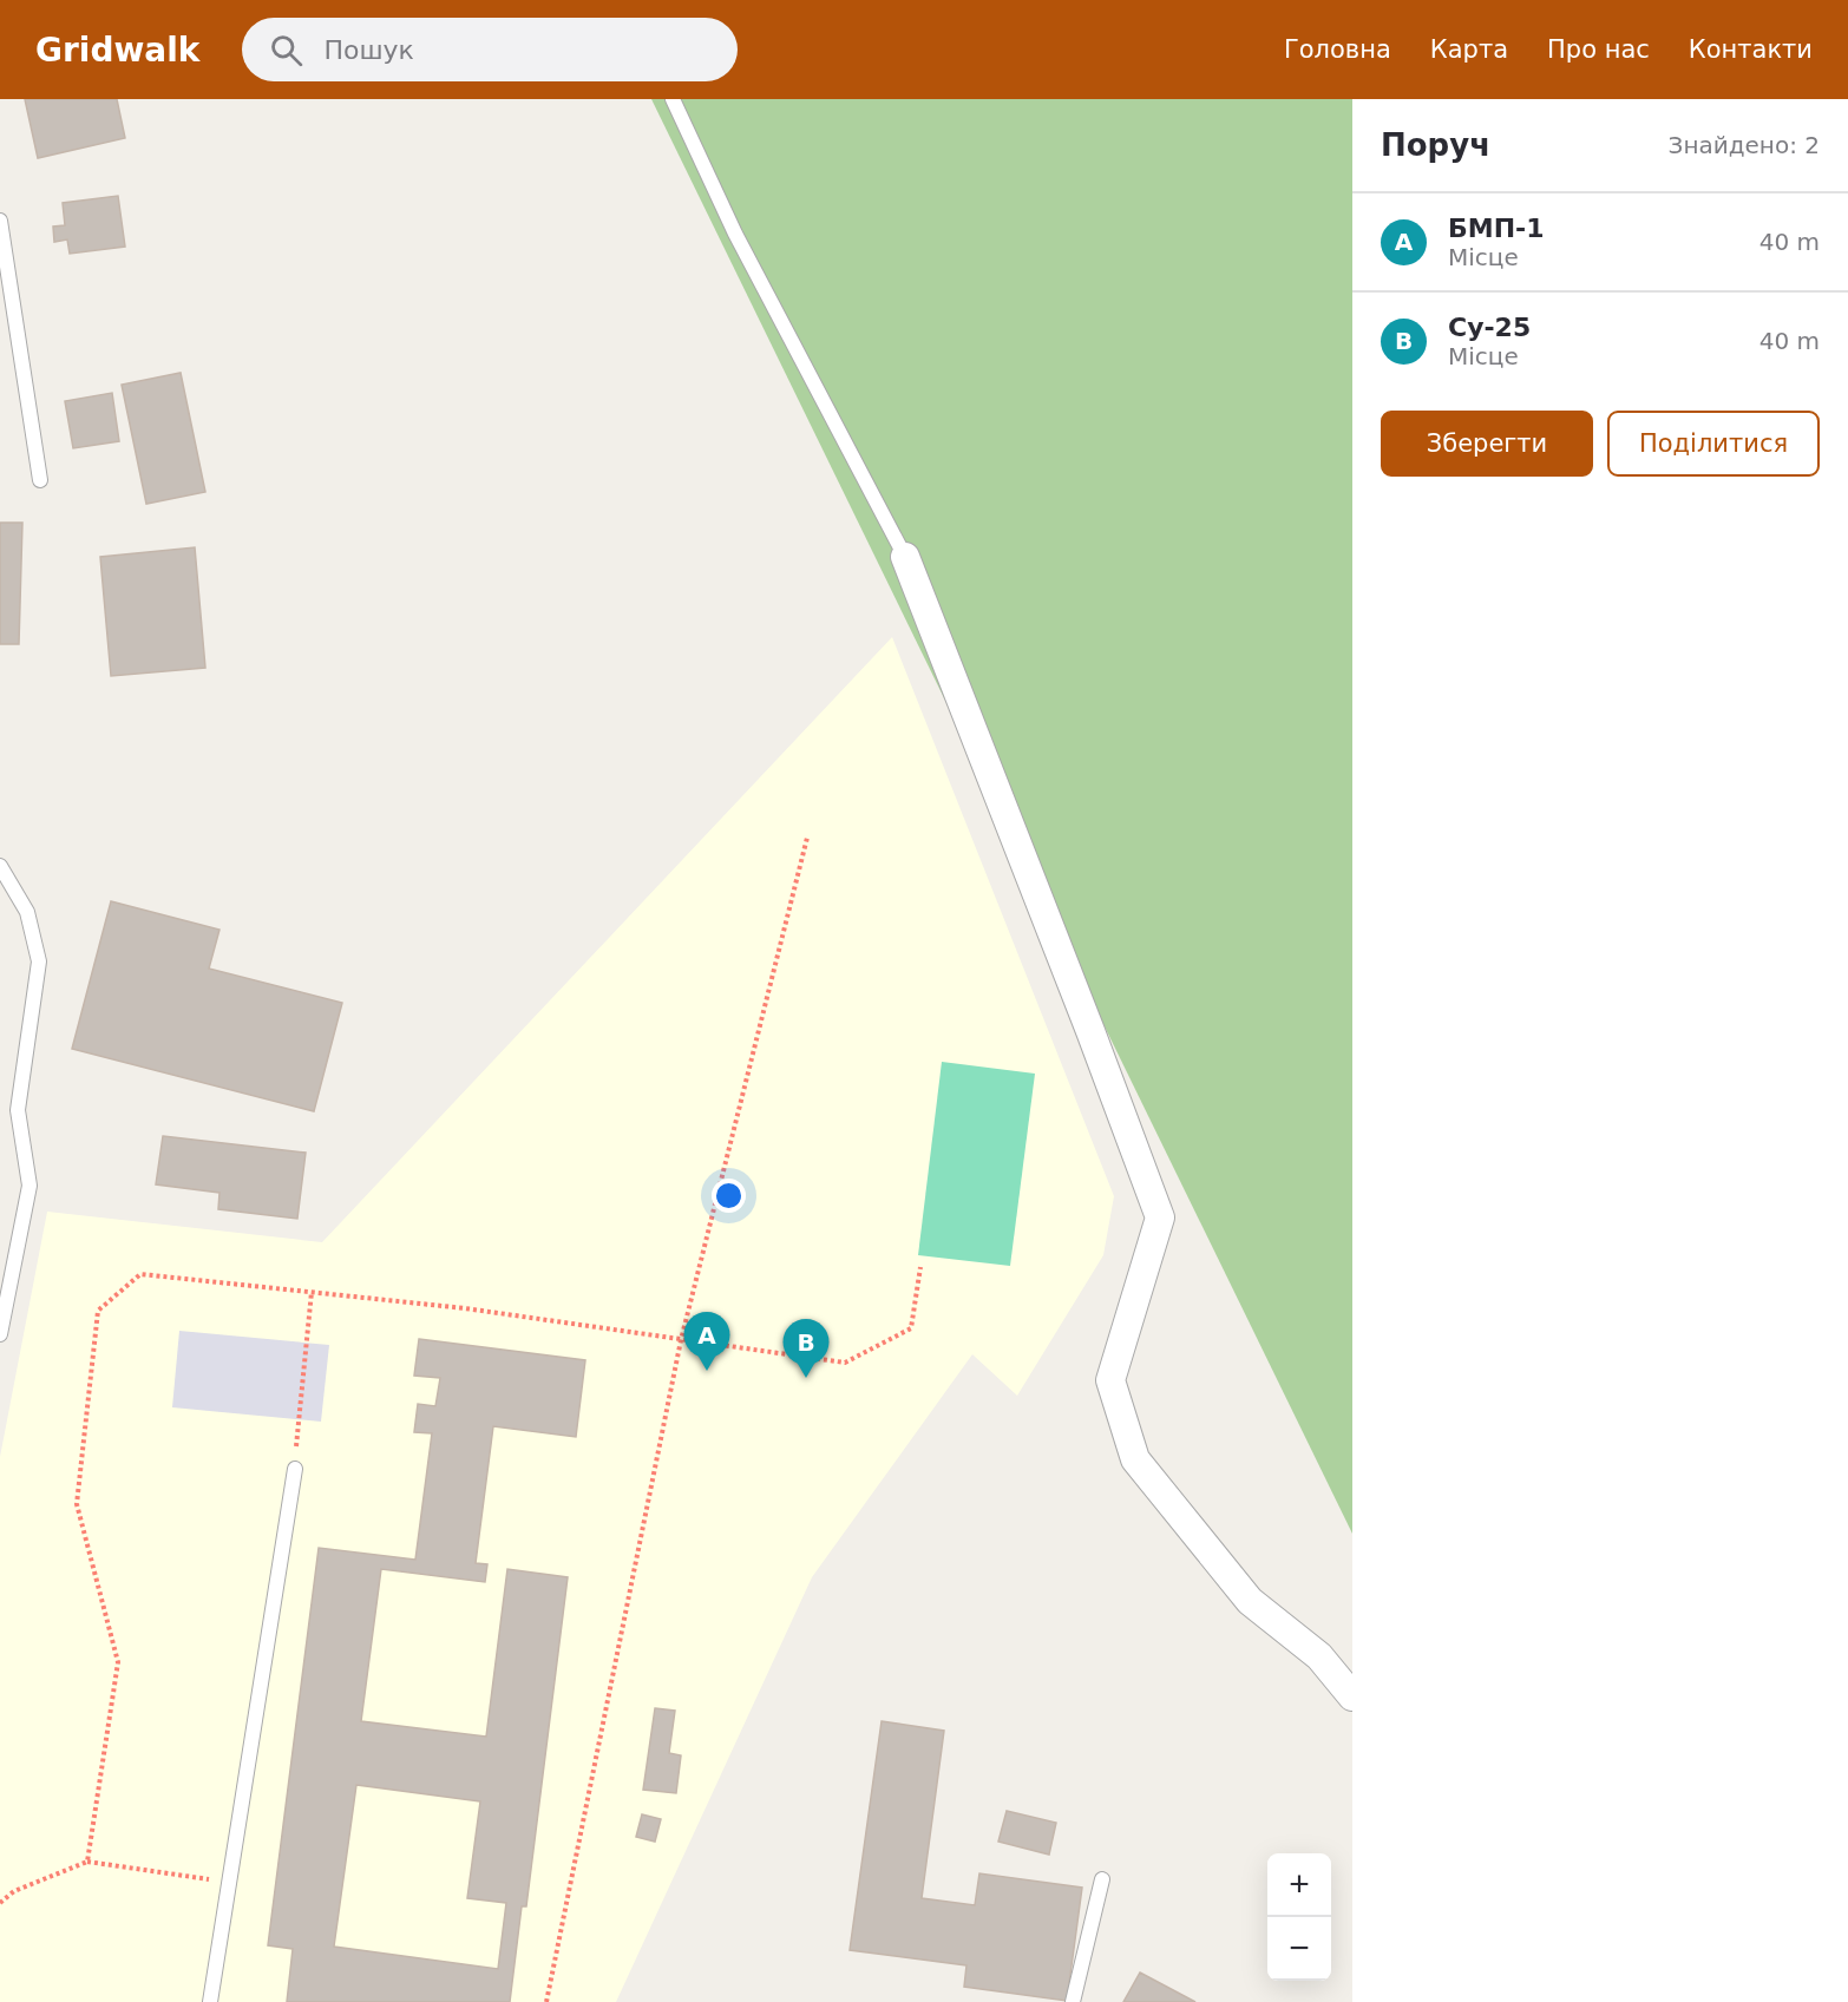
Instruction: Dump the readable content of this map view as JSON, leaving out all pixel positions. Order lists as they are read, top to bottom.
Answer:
{
  "page": {
    "header": "Gridwalk",
    "search": "Пошук",
    "nav": [
      "Головна",
      "Карта",
      "Про нас",
      "Контакти"
    ],
    "heading": ["Поруч", "Знайдено: 2"],
    "list": [
      {
        "mark": "A",
        "name": "БМП-1",
        "note": "Місце",
        "value": "40 m"
      },
      {
        "mark": "B",
        "name": "Су-25",
        "note": "Місце",
        "value": "40 m"
      }
    ],
    "buttons": ["Зберегти", "Поділитися"],
    "pins": ["A", "B"],
    "map_buttons": ["+", "−"]
  }
}
